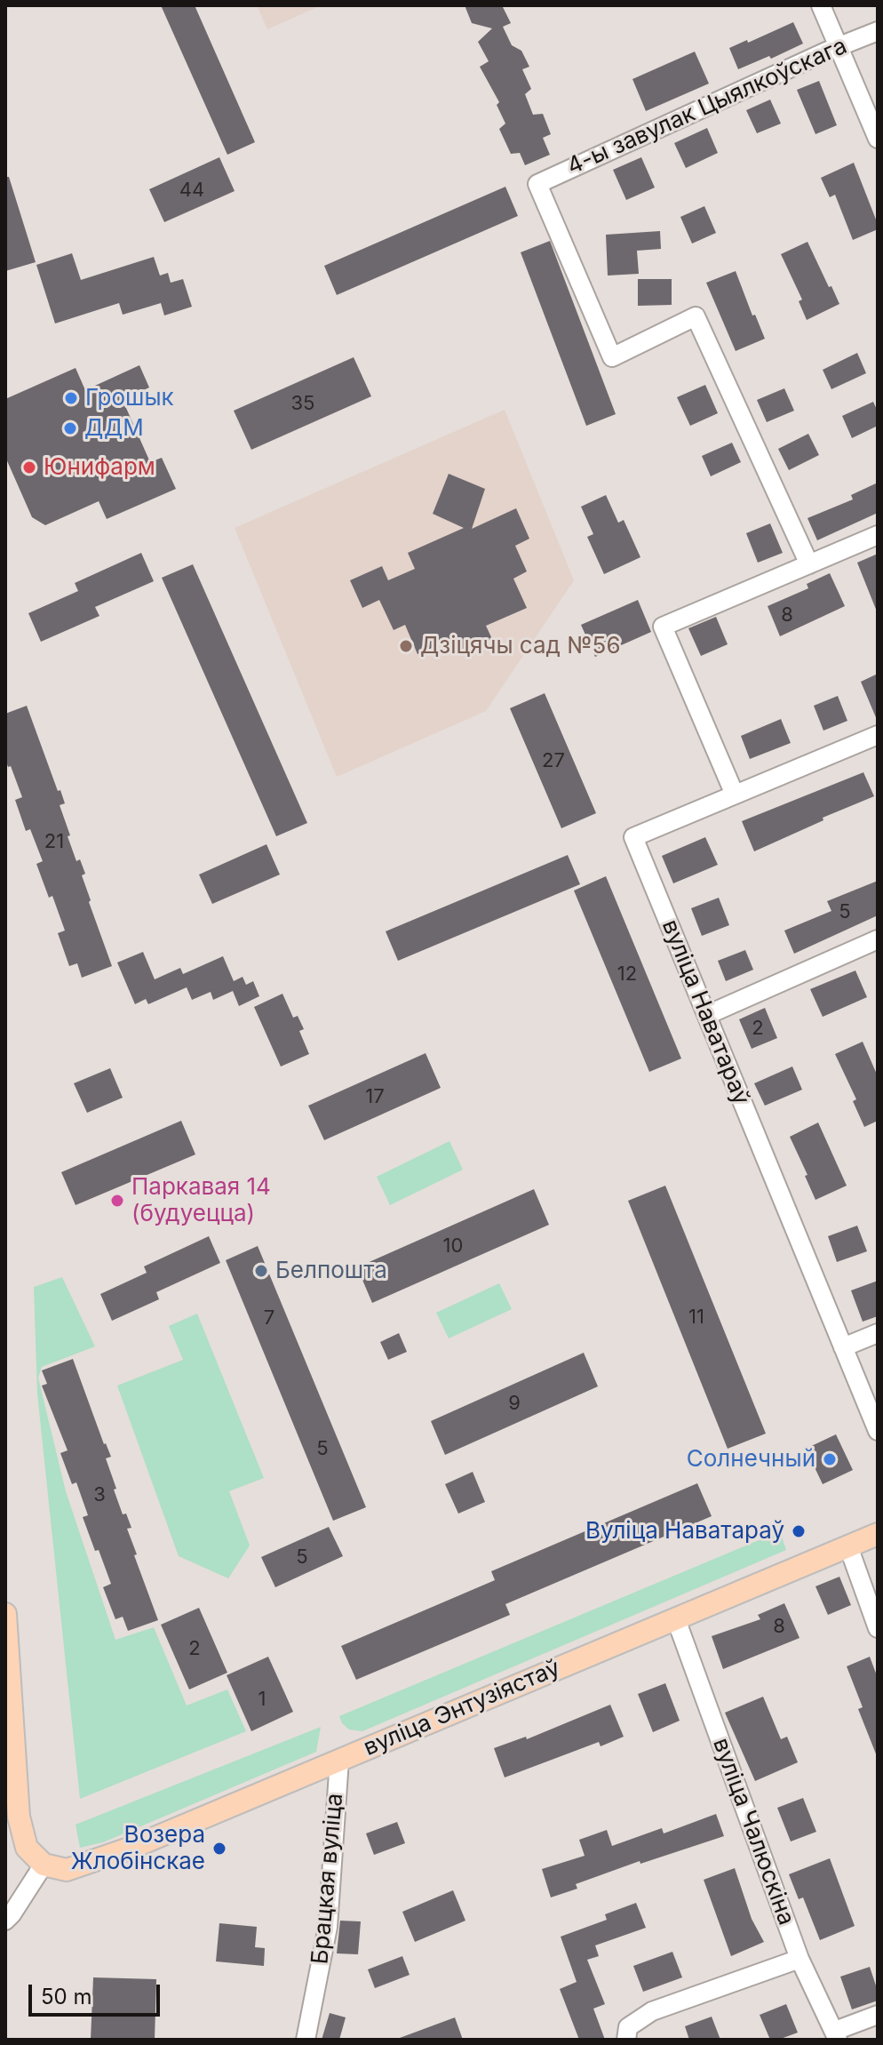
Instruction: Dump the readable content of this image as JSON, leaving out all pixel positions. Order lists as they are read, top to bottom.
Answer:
{
  "streets": {
    "main road": ["вуліца Энтузіястаў"],
    "street": [
      "4-ы завулак Цыялкоўскага",
      "вуліца Наватараў",
      "вуліца Чалюскіна",
      "Брацкая вуліца"
    ]
  },
  "crossings": [
    ["вуліца Энтузіястаў", "вуліца Чалюскіна"],
    ["вуліца Энтузіястаў", "Брацкая вуліца"]
  ],
  "places": [
    "Грошык",
    "ДДМ",
    "Юнифарм",
    "Дзіцячы сад №56",
    "Паркавая 14 (будуецца)",
    "Белпошта",
    "Солнечный",
    "Вуліца Наватараў",
    "Возера Жлобінскае"
  ],
  "house_numbers": [
    "44",
    "35",
    "8",
    "27",
    "21",
    "5",
    "12",
    "2",
    "17",
    "10",
    "11",
    "7",
    "9",
    "5",
    "3",
    "5",
    "8",
    "2",
    "1"
  ],
  "scale_bar": "50 m"
}
